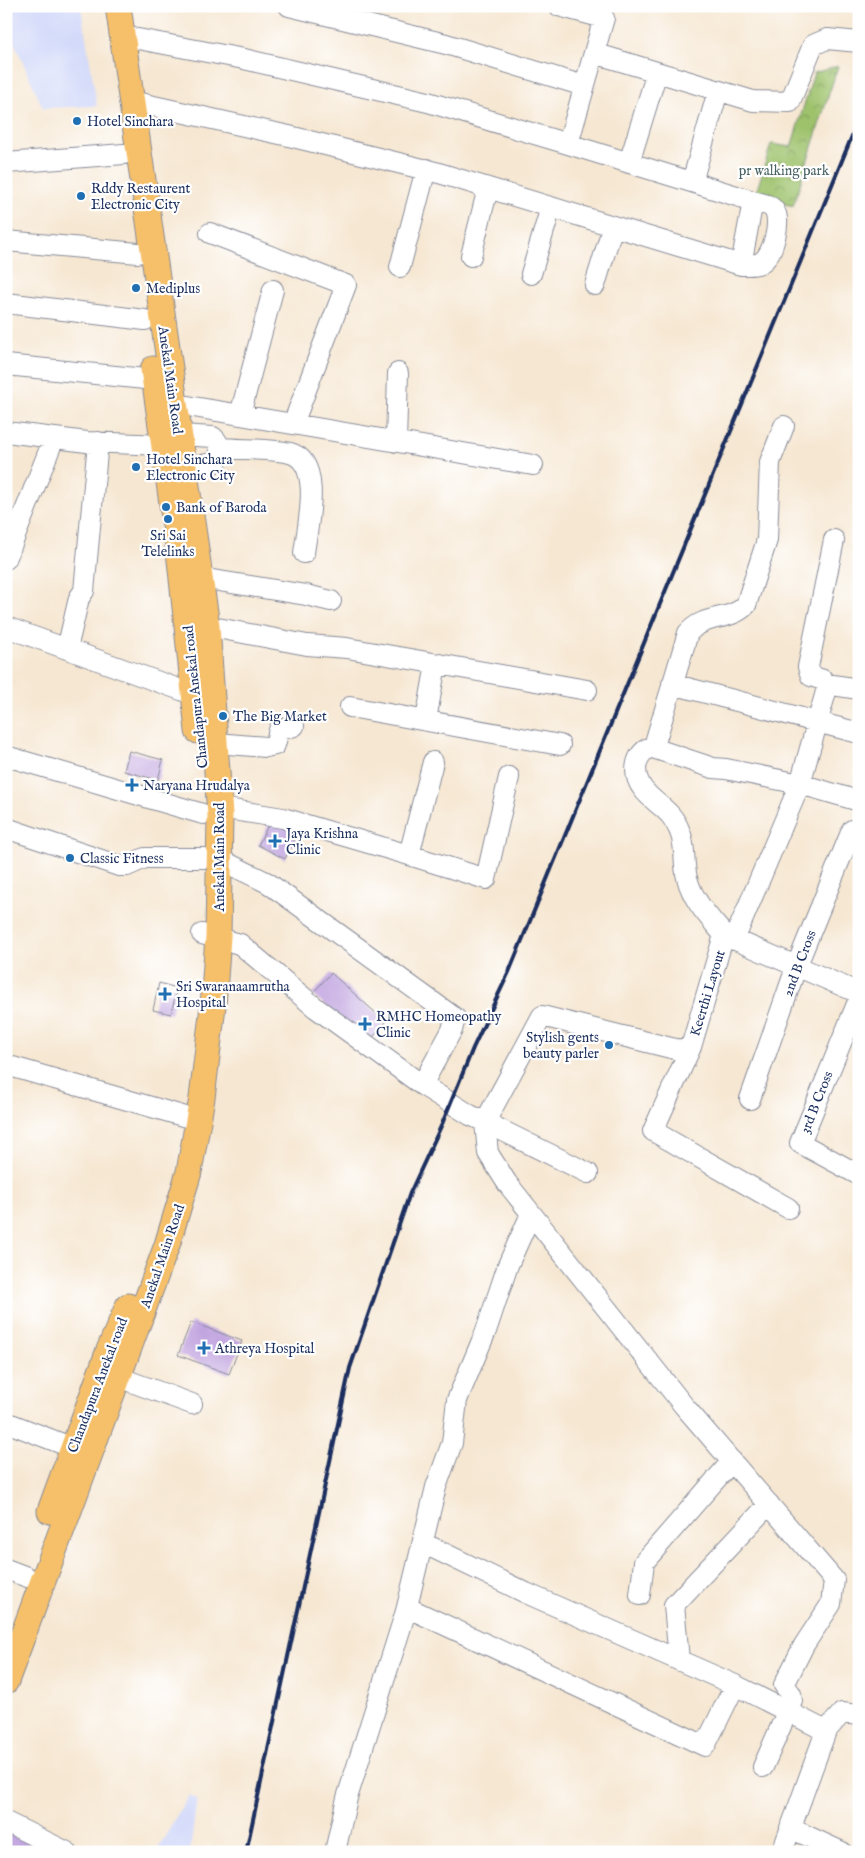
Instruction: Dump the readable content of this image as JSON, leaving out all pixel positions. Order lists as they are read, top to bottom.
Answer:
{
  "streets": {
    "main road": ["Anekal Main Road", "Chandapura Anekal road"],
    "street": ["2nd B Cross", "Keerthi Layout", "3rd B Cross"]
  },
  "crossings": [
    ["Anekal Main Road", "Chandapura Anekal road"],
    ["2nd B Cross", "Keerthi Layout"]
  ],
  "parks": ["pr walking park"],
  "places": {
    "other": [
      "Hotel Sinchara",
      "Rddy Restaurent Electronic City",
      "Mediplus",
      "Hotel Sinchara Electronic City",
      "Bank of Baroda",
      "Sri Sai Telelinks",
      "The Big Market",
      "Classic Fitness",
      "Stylish gents beauty parler"
    ],
    "health": [
      "Naryana Hrudalya",
      "Jaya Krishna Clinic",
      "Sri Swaranaamrutha Hospital",
      "RMHC Homeopathy Clinic",
      "Athreya Hospital"
    ]
  }
}
